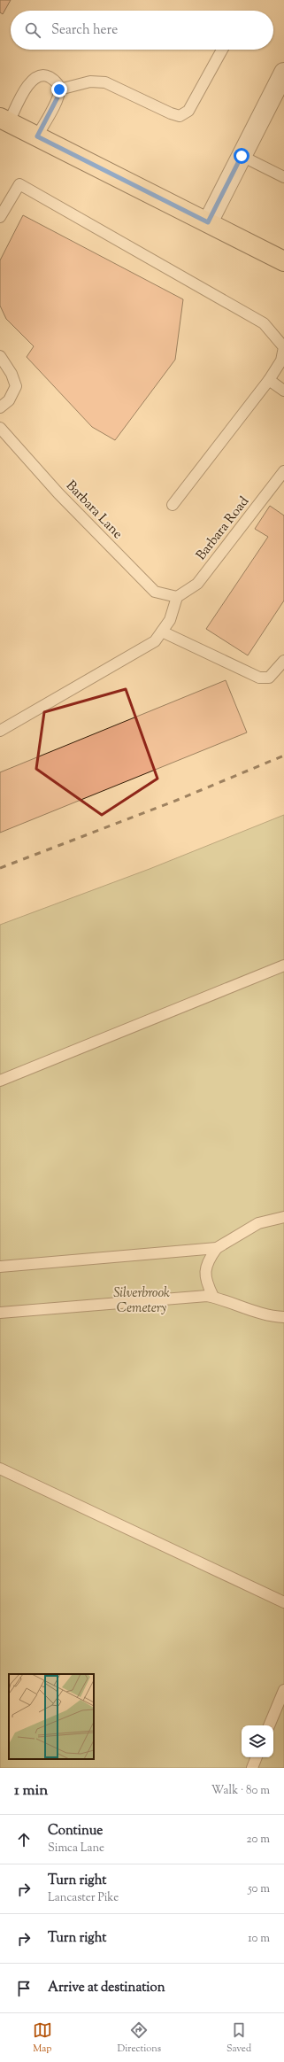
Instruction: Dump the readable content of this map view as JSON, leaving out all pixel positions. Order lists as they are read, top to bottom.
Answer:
{
  "streets": {
    "lane": ["Barbara Lane", "Barbara Road"]
  },
  "crossings": [
    ["Barbara Lane", "Barbara Road"]
  ],
  "parks": ["Silverbrook Cemetery"],
  "page": {
    "search": "Search here",
    "heading": ["1 min", "Walk · 80 m"],
    "list": [
      ["Continue", "Simca Lane", "20 m"],
      ["Turn right", "Lancaster Pike", "50 m"],
      ["Turn right", "10 m"],
      "Arrive at destination"
    ],
    "nav": ["Map", "Directions", "Saved"]
  }
}
